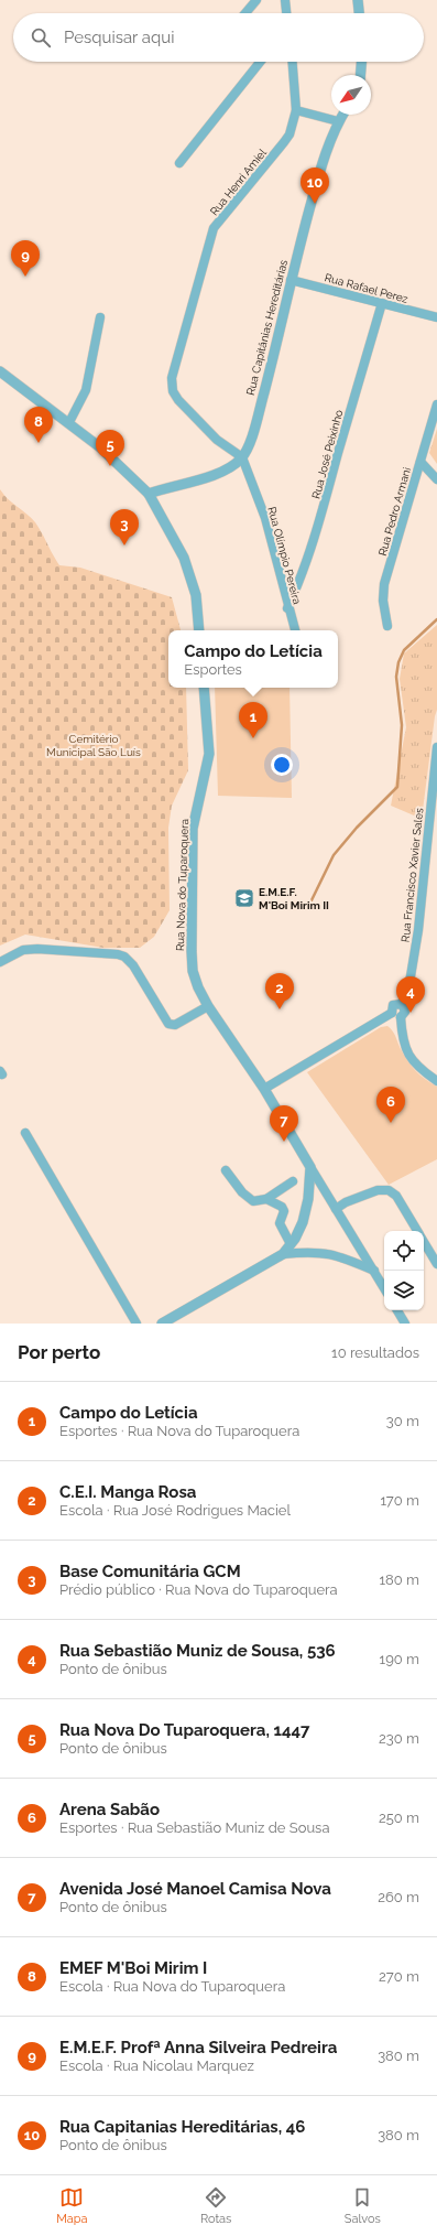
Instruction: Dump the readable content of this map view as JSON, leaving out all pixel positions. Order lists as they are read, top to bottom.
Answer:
{
  "streets": {
    "street": [
      "Rua Henri Amiel",
      "Rua Rafael Perez",
      "Rua Capitânias Hereditárias",
      "Rua José Peixinho",
      "Rua Pedro Armani",
      "Rua Olímpio Pereira",
      "Rua Francisco Xavier Sales",
      "Rua Nova do Tuparoquera"
    ]
  },
  "crossings": [
    ["Rua Henri Amiel", "Rua Capitânias Hereditárias"],
    ["Rua Henri Amiel", "Rua Olímpio Pereira"],
    ["Rua Rafael Perez", "Rua Capitânias Hereditárias"],
    ["Rua Rafael Perez", "Rua José Peixinho"],
    ["Rua Capitânias Hereditárias", "Rua Olímpio Pereira"],
    ["Rua José Peixinho", "Rua Olímpio Pereira"]
  ],
  "parks": ["Cemitério Municipal São Luís"],
  "places": {
    "school or university": ["E.M.E.F. M'Boi Mirim II"]
  },
  "north": "bottom left",
  "page": {
    "search": "Pesquisar aqui",
    "pins": [
      "10",
      "9",
      "8",
      "5",
      "3",
      "1",
      "2",
      "4",
      "6",
      "7"
    ],
    "popup": ["Campo do Letícia", "Esportes"],
    "heading": ["Por perto", "10 resultados"],
    "list": [
      {
        "mark": "1",
        "name": "Campo do Letícia",
        "note": "Esportes · Rua Nova do Tuparoquera",
        "value": "30 m"
      },
      {
        "mark": "2",
        "name": "C.E.I. Manga Rosa",
        "note": "Escola · Rua José Rodrigues Maciel",
        "value": "170 m"
      },
      {
        "mark": "3",
        "name": "Base Comunitária GCM",
        "note": "Prédio público · Rua Nova do Tuparoquera",
        "value": "180 m"
      },
      {
        "mark": "4",
        "name": "Rua Sebastião Muniz de Sousa, 536",
        "note": "Ponto de ônibus",
        "value": "190 m"
      },
      {
        "mark": "5",
        "name": "Rua Nova Do Tuparoquera, 1447",
        "note": "Ponto de ônibus",
        "value": "230 m"
      },
      {
        "mark": "6",
        "name": "Arena Sabão",
        "note": "Esportes · Rua Sebastião Muniz de Sousa",
        "value": "250 m"
      },
      {
        "mark": "7",
        "name": "Avenida José Manoel Camisa Nova",
        "note": "Ponto de ônibus",
        "value": "260 m"
      },
      {
        "mark": "8",
        "name": "EMEF M'Boi Mirim I",
        "note": "Escola · Rua Nova do Tuparoquera",
        "value": "270 m"
      },
      {
        "mark": "9",
        "name": "E.M.E.F. Profª Anna Silveira Pedreira",
        "note": "Escola · Rua Nicolau Marquez",
        "value": "380 m"
      },
      {
        "mark": "10",
        "name": "Rua Capitanias Hereditárias, 46",
        "note": "Ponto de ônibus",
        "value": "380 m"
      }
    ],
    "nav": ["Mapa", "Rotas", "Salvos"]
  }
}
